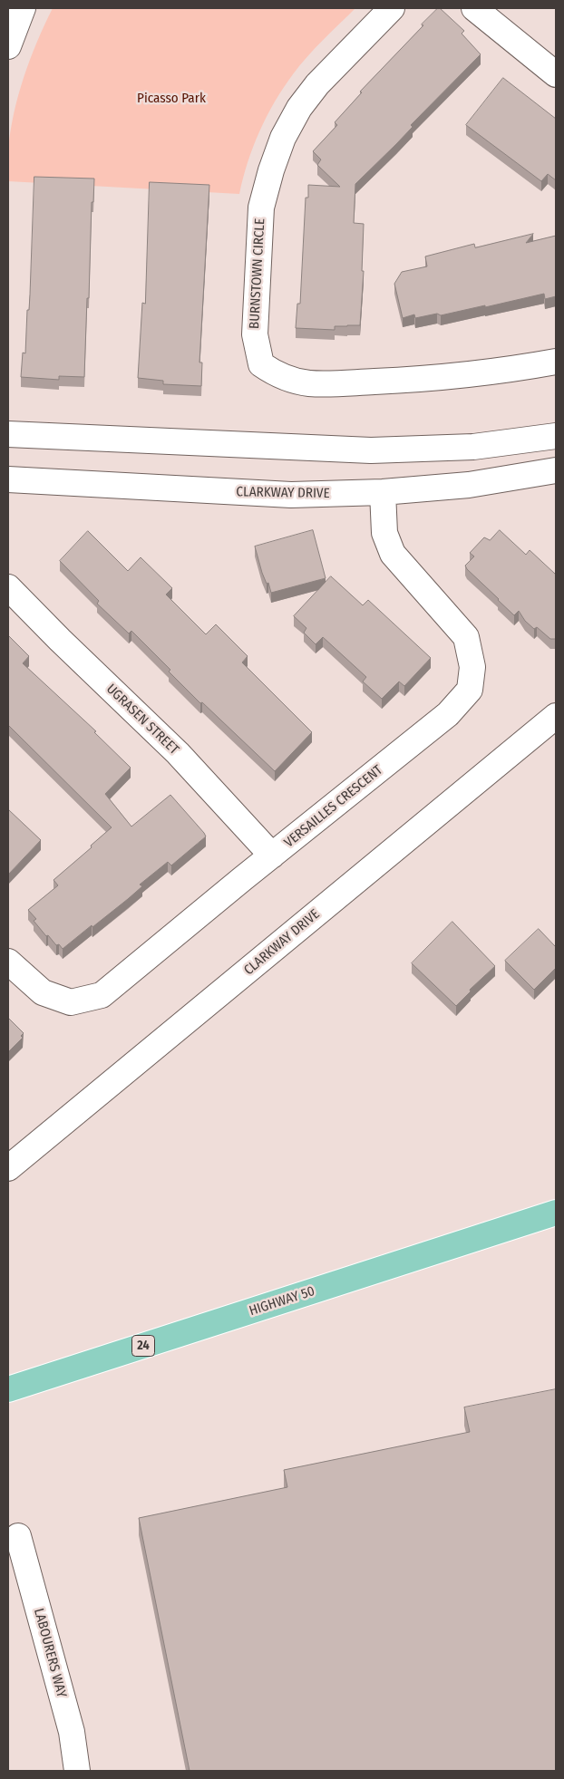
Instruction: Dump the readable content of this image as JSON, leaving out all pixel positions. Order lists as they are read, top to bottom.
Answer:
{
  "streets": {
    "main road": ["HIGHWAY 50", "24"],
    "street": [
      "BURNSTOWN CIRCLE",
      "CLARKWAY DRIVE",
      "UGRASEN STREET",
      "VERSAILLES CRESCENT",
      "LABOURERS WAY"
    ]
  },
  "crossings": [
    ["CLARKWAY DRIVE", "VERSAILLES CRESCENT"],
    ["UGRASEN STREET", "VERSAILLES CRESCENT"]
  ],
  "parks": ["Picasso Park"]
}
